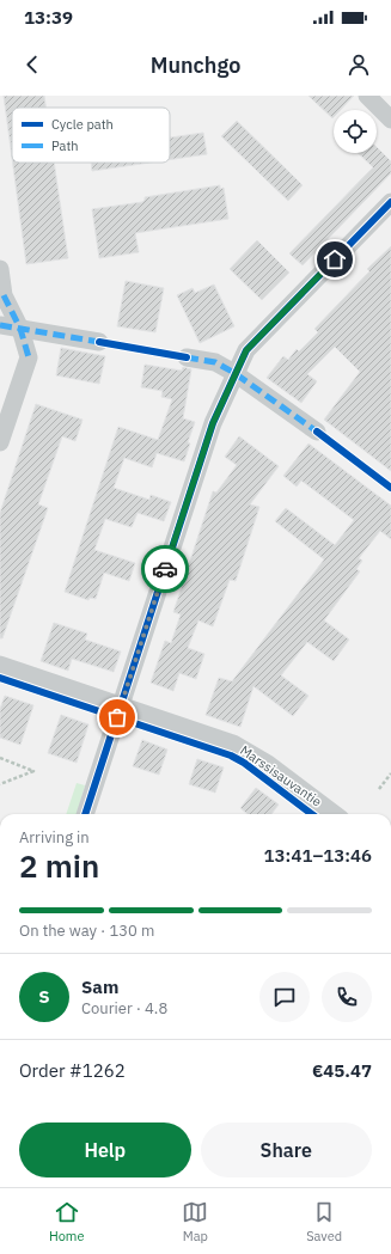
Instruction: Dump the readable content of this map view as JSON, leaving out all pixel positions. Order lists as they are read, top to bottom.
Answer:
{
  "streets": {
    "street": ["Marssisauvantie"]
  },
  "legend": ["Cycle path", "Path"],
  "page": {
    "status": "13:39",
    "header": "Munchgo",
    "heading": ["2 min", "Arriving in", "13:41–13:46"],
    "panel": [
      "Sam",
      "Courier · 4.8",
      "Order #1262",
      "€45.47"
    ],
    "bar": "On the way · 130 m",
    "round": "S",
    "buttons": ["Help", "Share"],
    "tabs": ["Home", "Map", "Saved"]
  }
}
